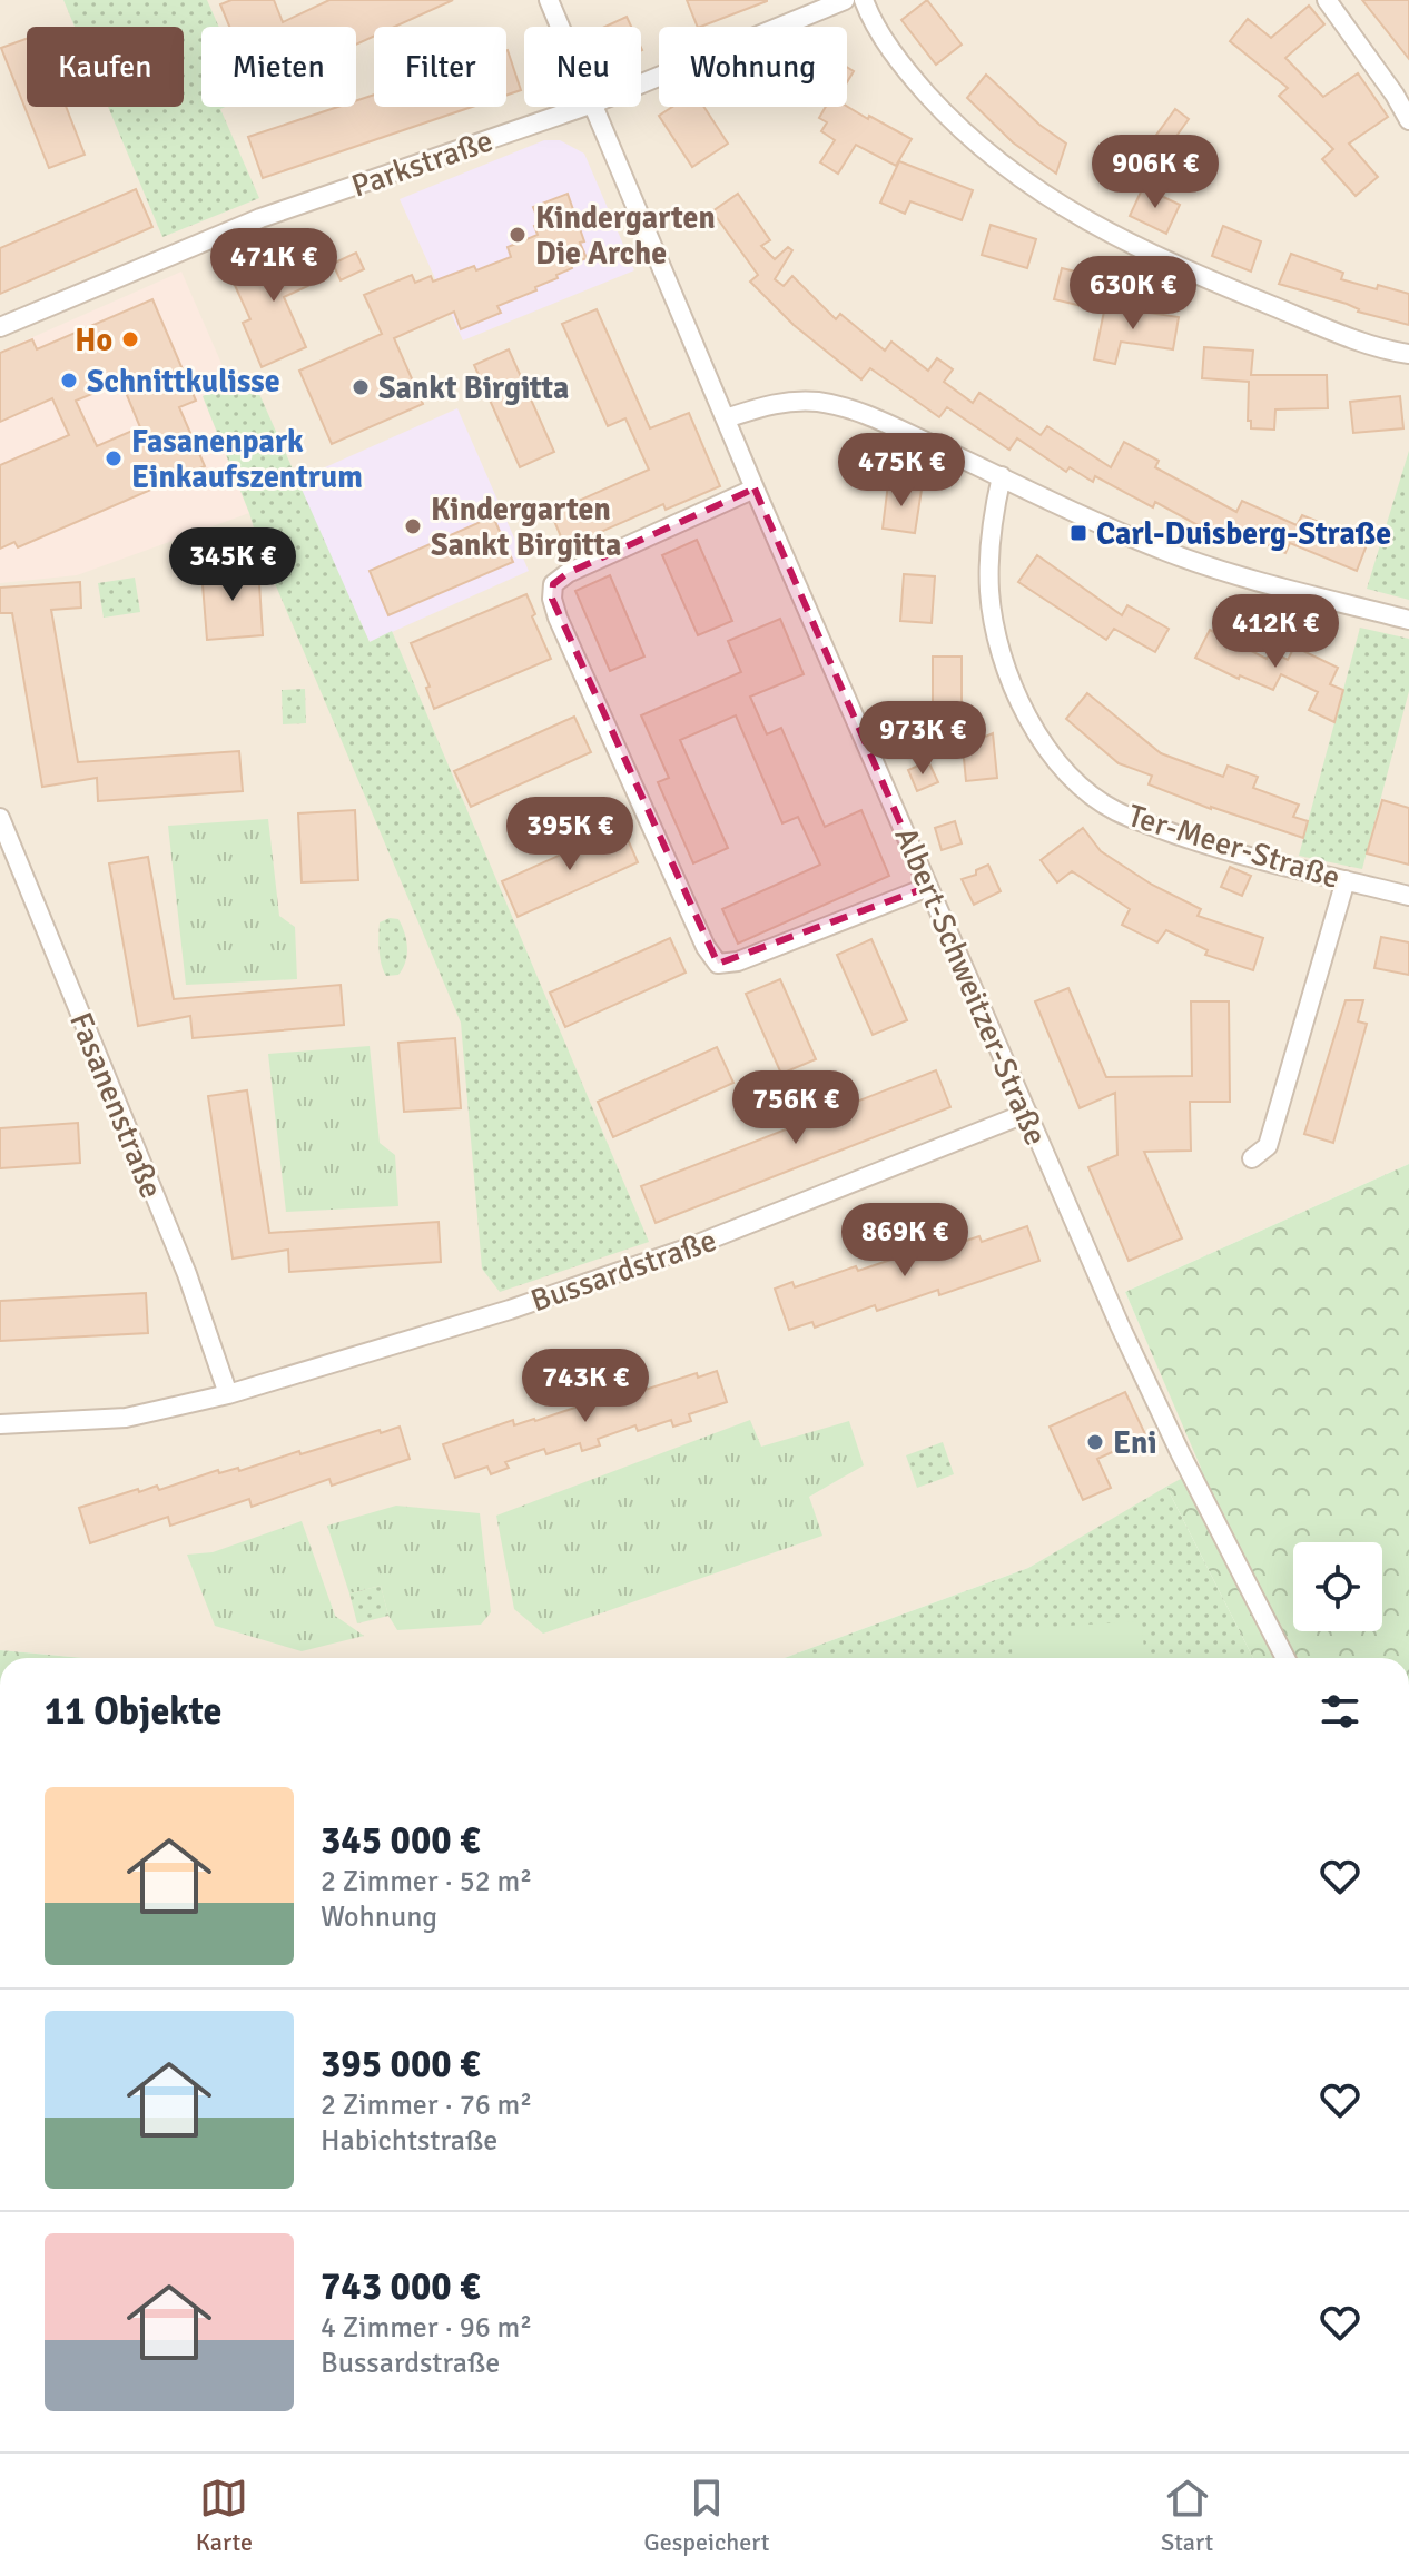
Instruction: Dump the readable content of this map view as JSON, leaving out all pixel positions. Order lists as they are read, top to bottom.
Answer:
{
  "streets": {
    "street": [
      "Parkstraße",
      "Ter-Meer-Straße",
      "Albert-Schweitzer-Straße",
      "Fasanenstraße",
      "Bussardstraße"
    ]
  },
  "crossings": [
    ["Albert-Schweitzer-Straße", "Bussardstraße"],
    ["Fasanenstraße", "Bussardstraße"]
  ],
  "places": {
    "other": [
      "Kindergarten Die Arche",
      "Ho",
      "Schnittkulisse",
      "Sankt Birgitta",
      "Fasanenpark Einkaufszentrum",
      "Kindergarten Sankt Birgitta",
      "Eni"
    ],
    "transit": ["Carl-Duisberg-Straße"]
  },
  "page": {
    "chip": [
      "Kaufen",
      "Mieten",
      "Filter",
      "Neu",
      "Wohnung"
    ],
    "price": [
      "906K €",
      "471K €",
      "630K €",
      "475K €",
      "345K €",
      "412K €",
      "973K €",
      "395K €",
      "756K €",
      "869K €",
      "743K €"
    ],
    "heading": "11 Objekte",
    "list": [
      {
        "name": "345 000 €",
        "note": "2 Zimmer · 52 m² · Wohnung"
      },
      {
        "name": "395 000 €",
        "note": "2 Zimmer · 76 m² · Habichtstraße"
      },
      {
        "name": "743 000 €",
        "note": "4 Zimmer · 96 m² · Bussardstraße"
      }
    ],
    "tabs": ["Karte", "Gespeichert", "Start"]
  }
}
